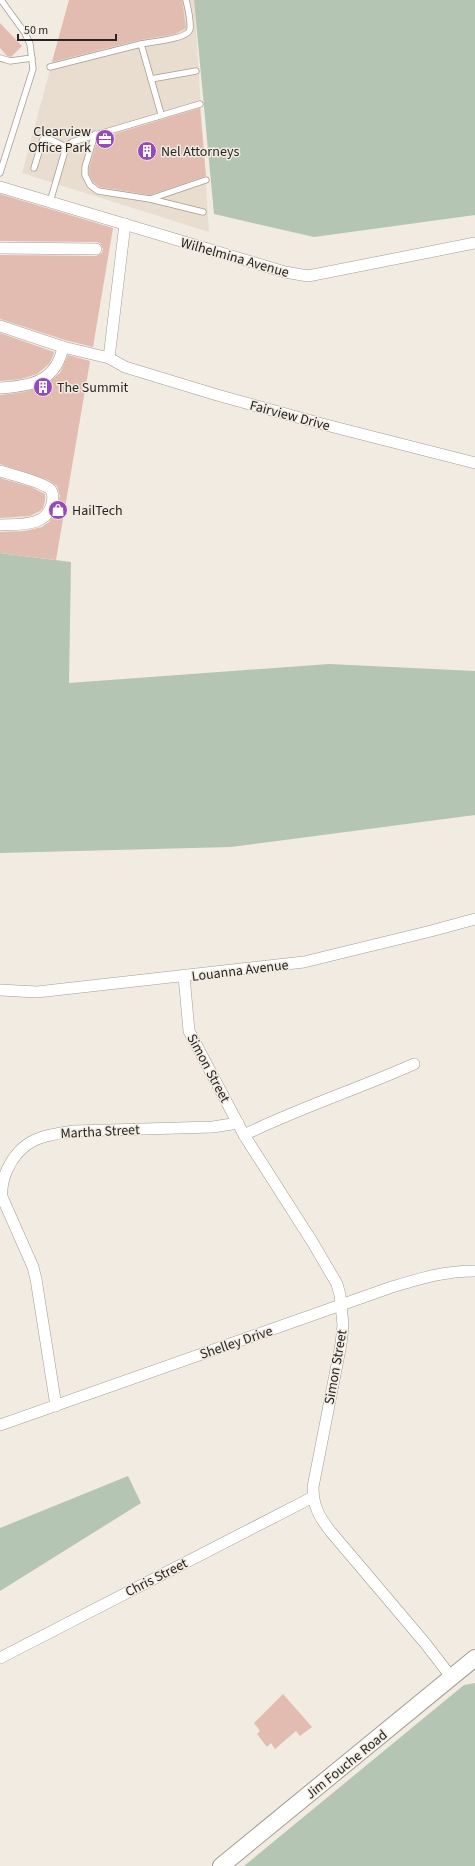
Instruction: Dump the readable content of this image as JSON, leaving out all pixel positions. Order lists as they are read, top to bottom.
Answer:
{
  "streets": {
    "street": [
      "Wilhelmina Avenue",
      "Fairview Drive",
      "Louanna Avenue",
      "Simon Street",
      "Martha Street",
      "Shelley Drive",
      "Chris Street",
      "Jim Fouche Road"
    ]
  },
  "crossings": [
    ["Louanna Avenue", "Simon Street"],
    ["Simon Street", "Martha Street"],
    ["Simon Street", "Shelley Drive"],
    ["Simon Street", "Chris Street"],
    ["Simon Street", "Jim Fouche Road"],
    ["Martha Street", "Shelley Drive"]
  ],
  "places": {
    "office": ["Clearview Office Park"],
    "building": ["Nel Attorneys", "The Summit"],
    "shop": ["HailTech"]
  },
  "scale_bar": "50 m"
}
